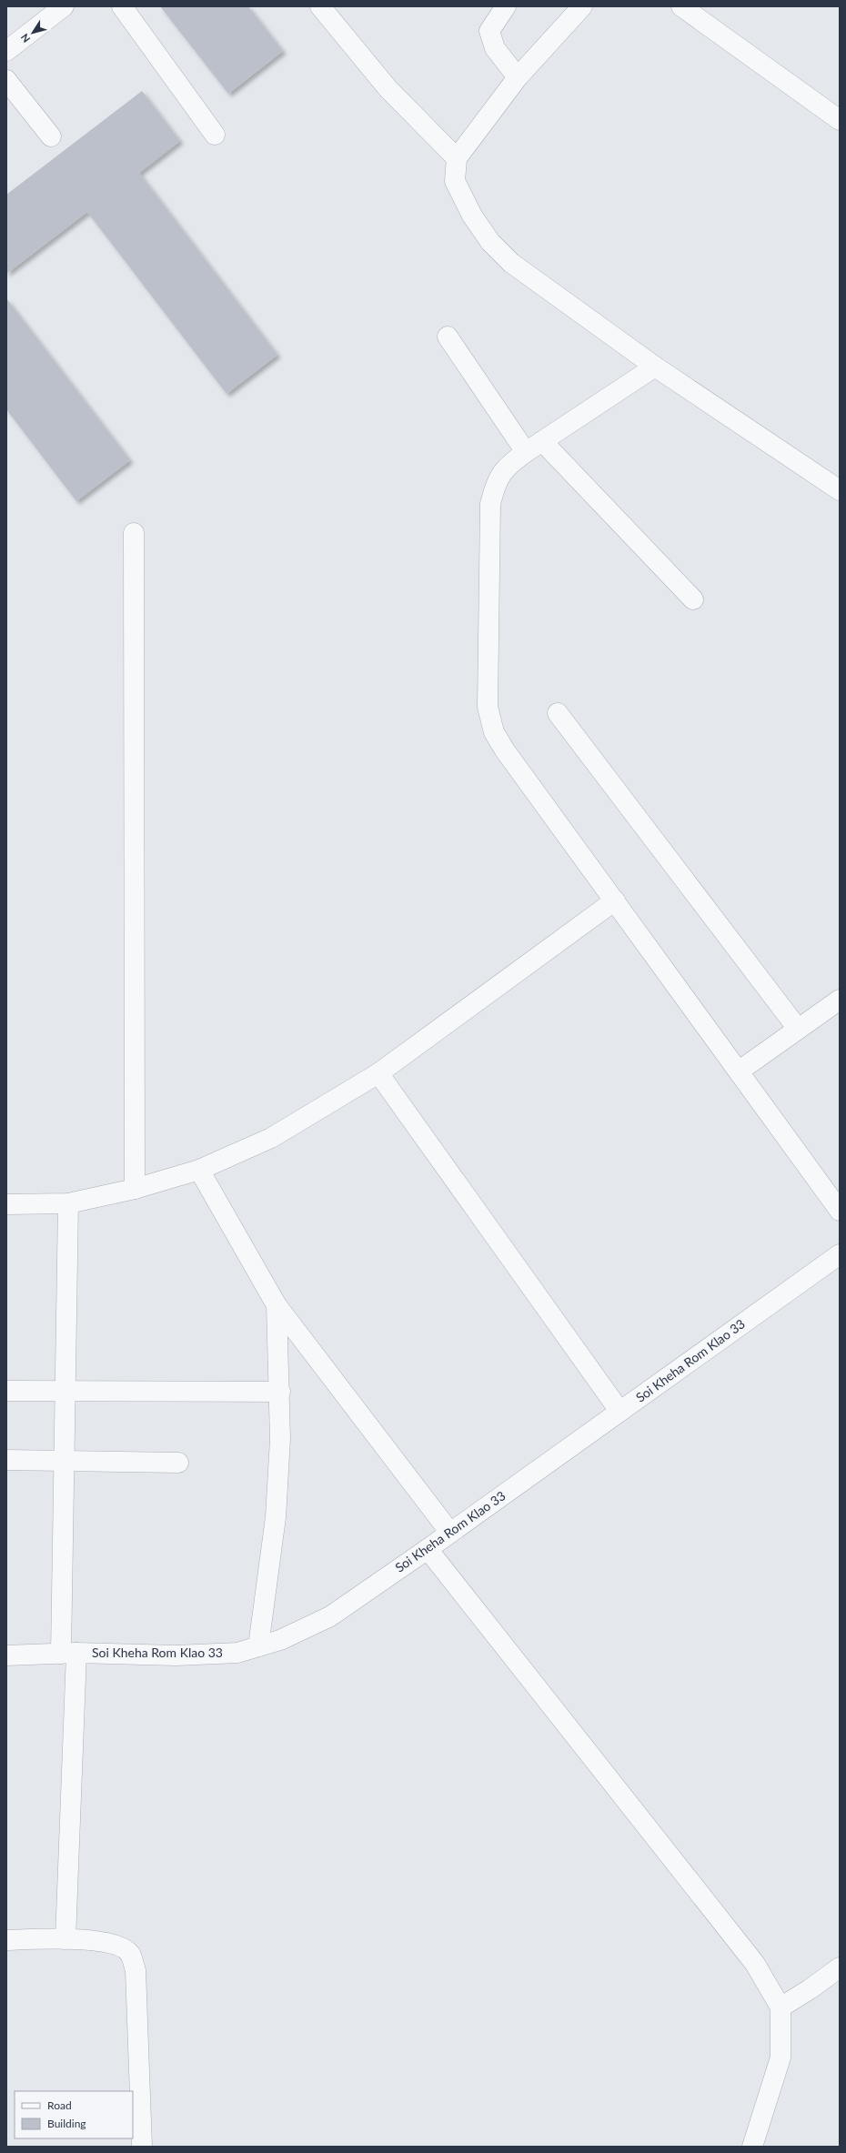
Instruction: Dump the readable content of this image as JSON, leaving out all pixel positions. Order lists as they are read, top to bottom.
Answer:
{
  "streets": {
    "street": ["Soi Kheha Rom Klao 33"]
  },
  "legend": ["Road", "Building"],
  "north": "bottom left"
}
